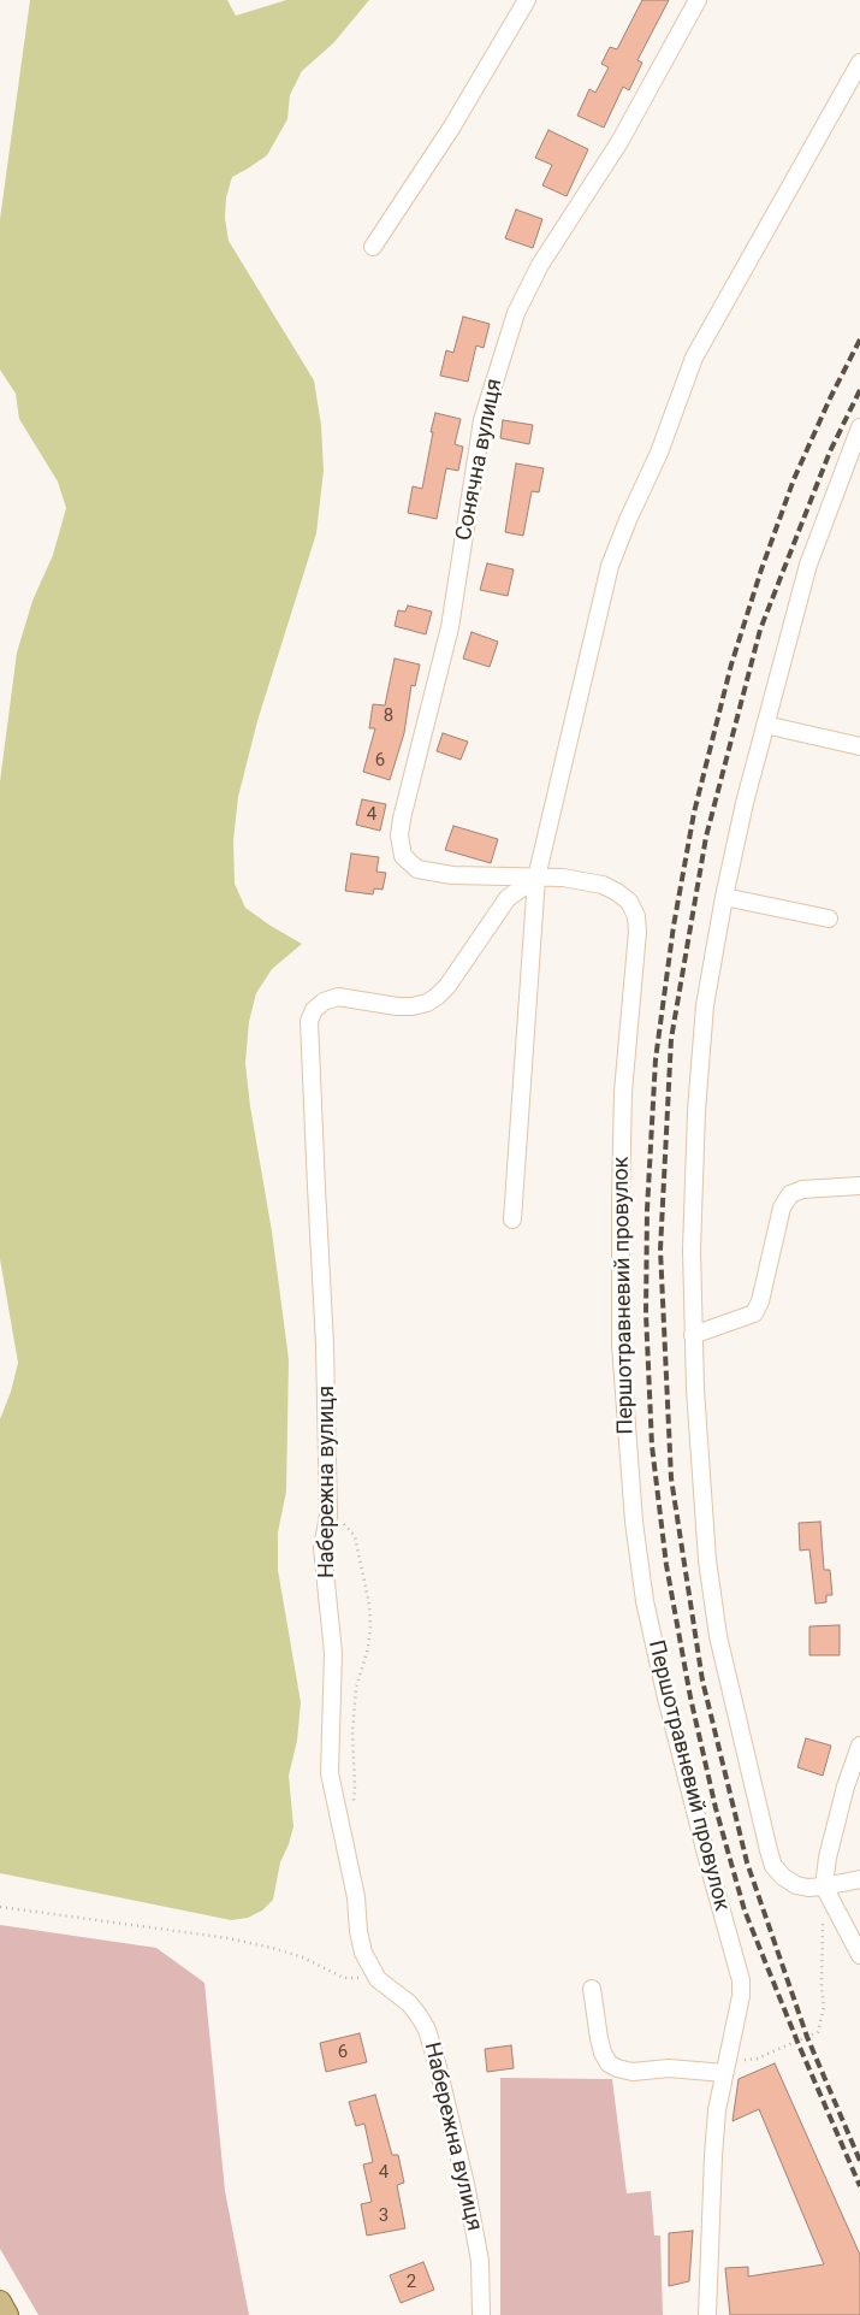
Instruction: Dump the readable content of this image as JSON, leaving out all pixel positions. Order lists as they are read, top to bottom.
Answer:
{
  "streets": {
    "street": ["Сонячна вулиця", "Першотравневий провулок", "Набережна вулиця"]
  },
  "crossings": [
    ["Сонячна вулиця", "Першотравневий провулок"],
    ["Сонячна вулиця", "Набережна вулиця"],
    ["Першотравневий провулок", "Набережна вулиця"]
  ],
  "house_numbers": [
    "8",
    "6",
    "4",
    "6",
    "4",
    "3",
    "2"
  ]
}
